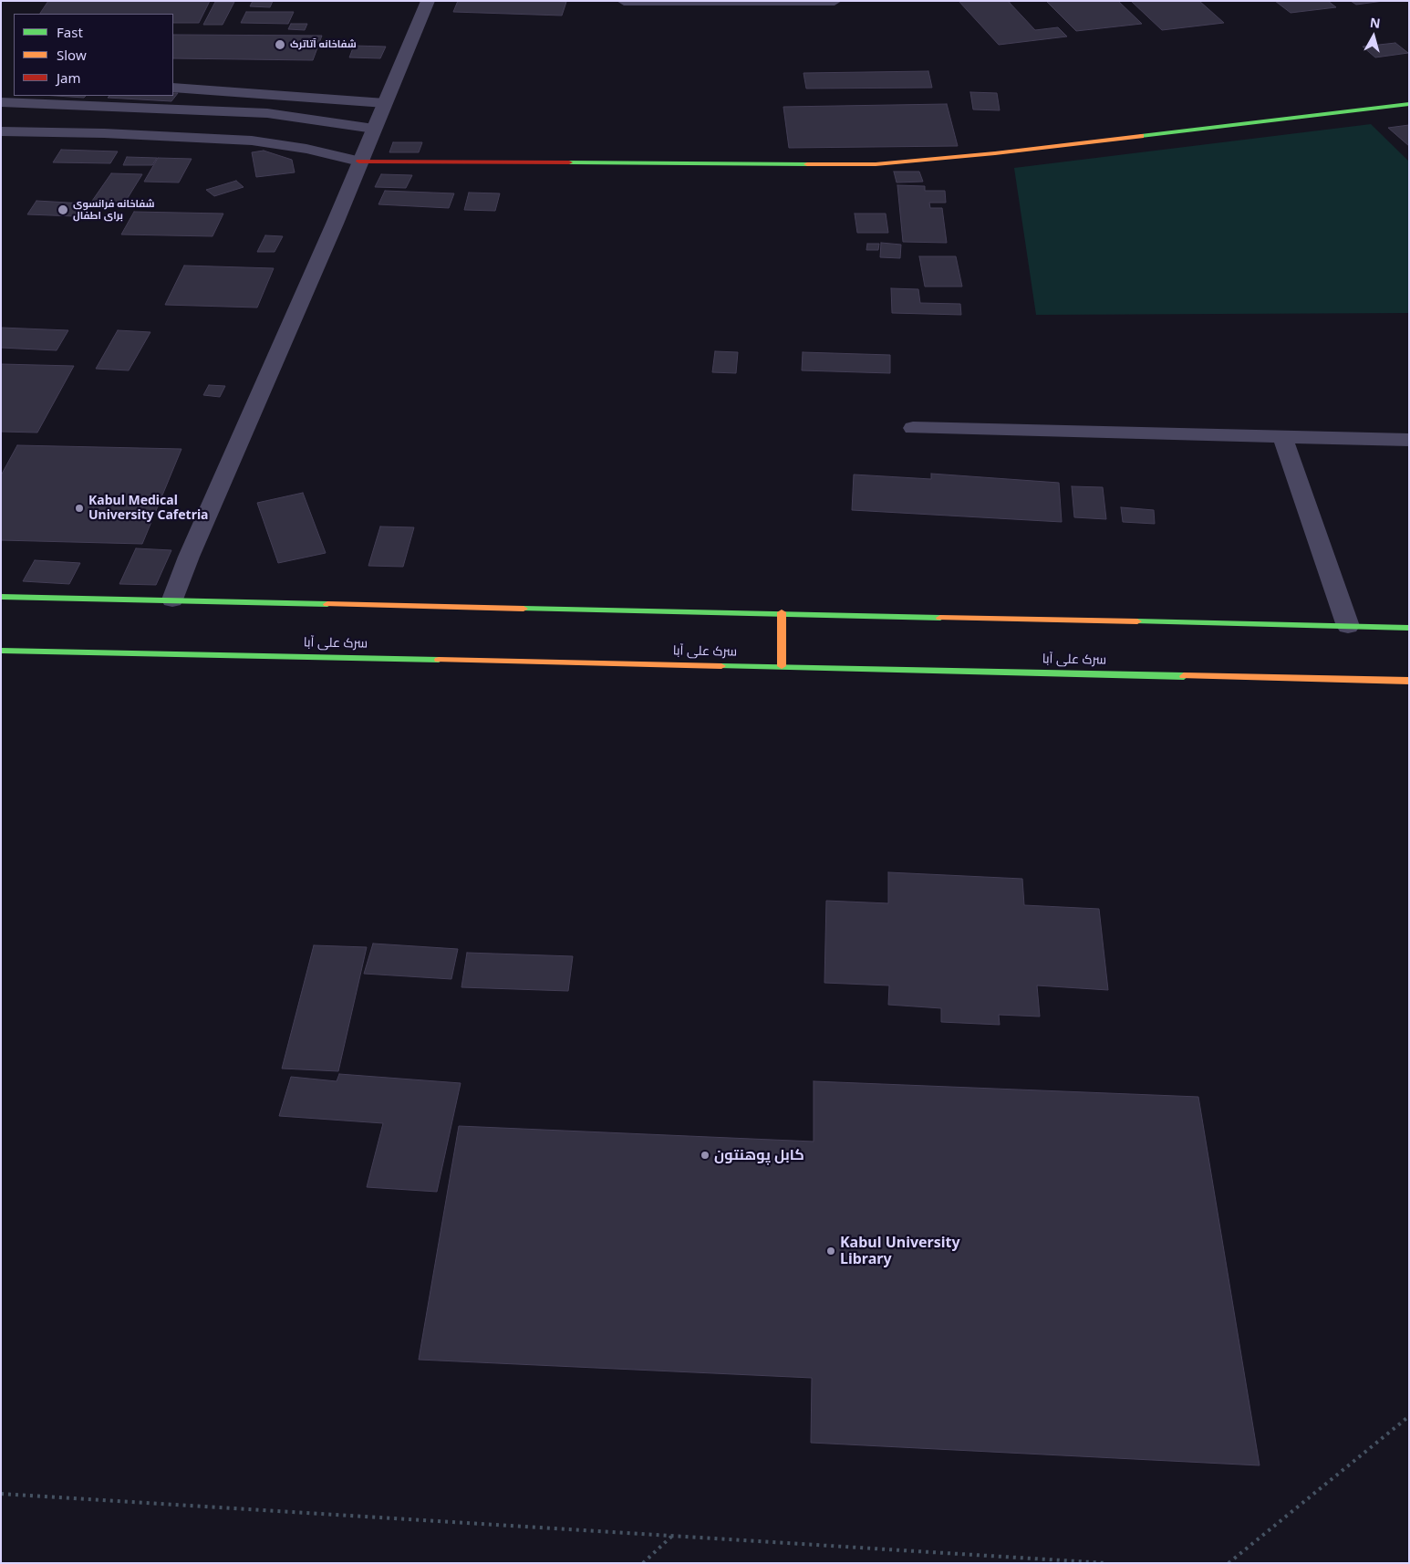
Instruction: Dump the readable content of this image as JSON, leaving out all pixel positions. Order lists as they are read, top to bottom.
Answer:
{
  "streets": {
    "street": ["سرک علی آبا"]
  },
  "places": [
    "شفاخانه آتاترک",
    "شفاخانه فرانسوی برای اطفال",
    "Kabul Medical University Cafetria",
    "کابل پوهنتون",
    "Kabul University Library"
  ],
  "legend": ["Fast", "Slow", "Jam"],
  "north": "top"
}
